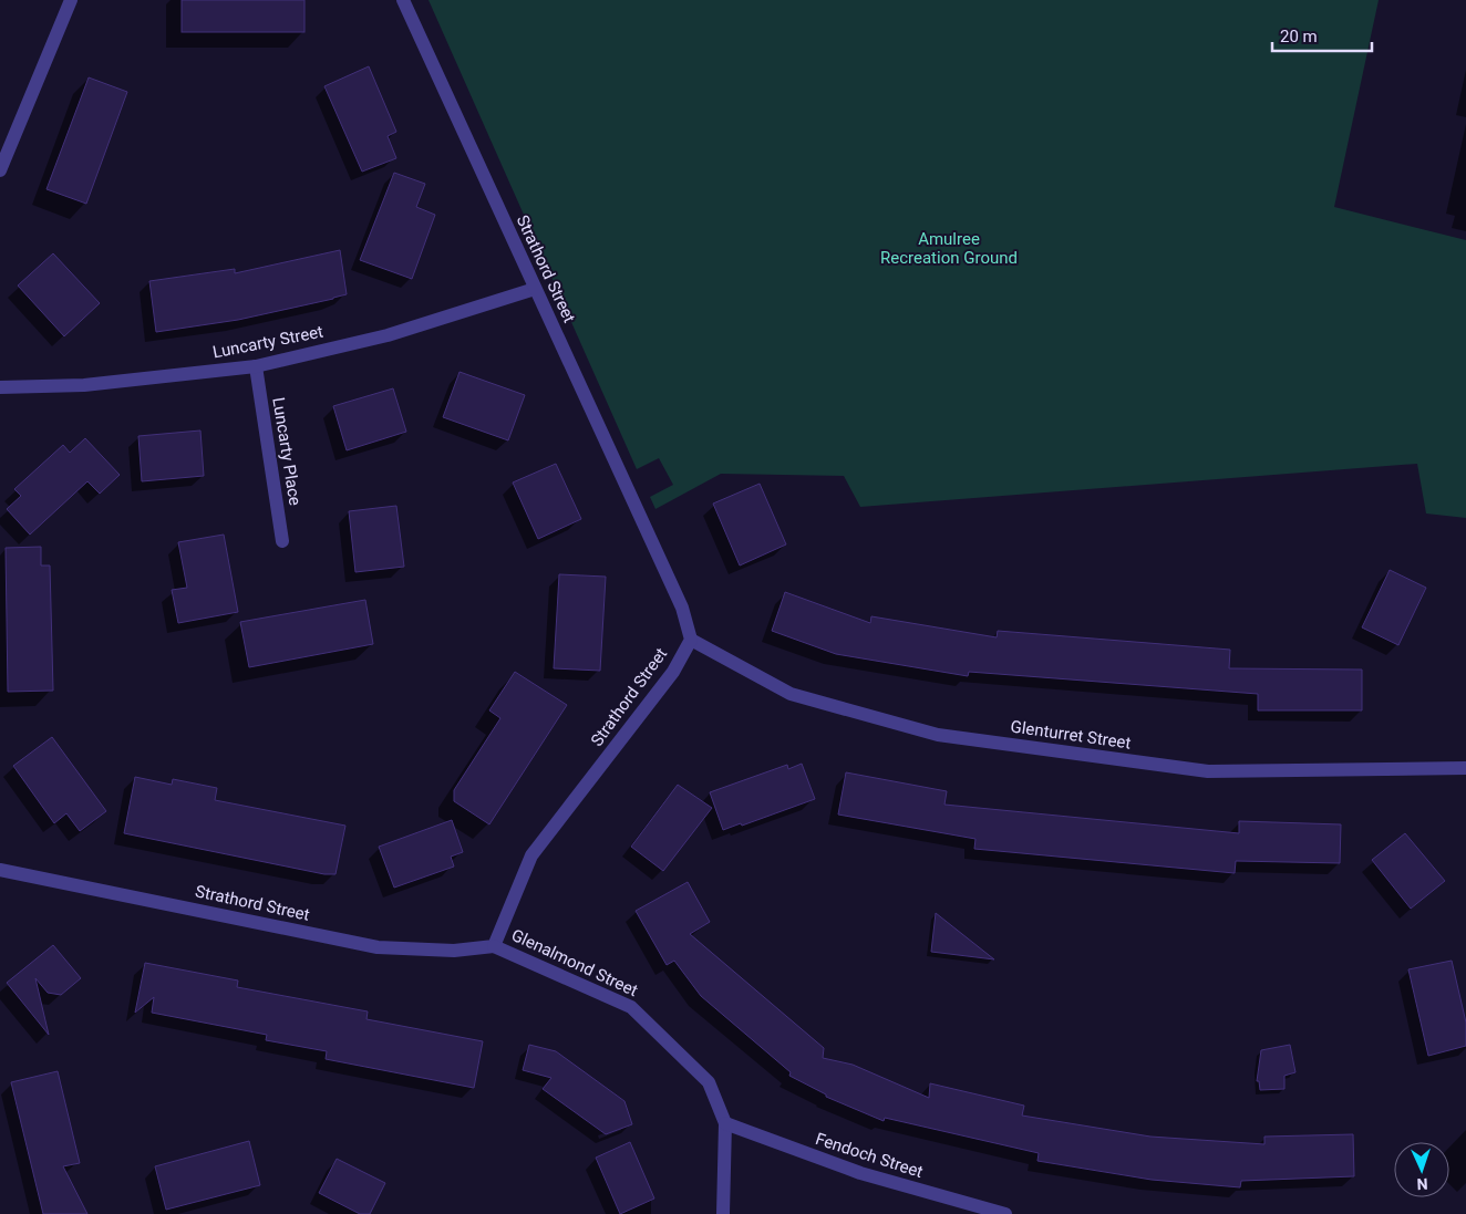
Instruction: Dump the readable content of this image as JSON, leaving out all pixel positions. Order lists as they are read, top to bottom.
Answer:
{
  "streets": {
    "street": [
      "Strathord Street",
      "Luncarty Street",
      "Luncarty Place",
      "Glenturret Street",
      "Glenalmond Street",
      "Fendoch Street"
    ]
  },
  "crossings": [
    ["Strathord Street", "Luncarty Street"],
    ["Strathord Street", "Glenturret Street"],
    ["Strathord Street", "Glenalmond Street"],
    ["Luncarty Street", "Luncarty Place"],
    ["Glenalmond Street", "Fendoch Street"]
  ],
  "parks": ["Amulree Recreation Ground"],
  "scale_bar": "20 m",
  "north": "bottom"
}
